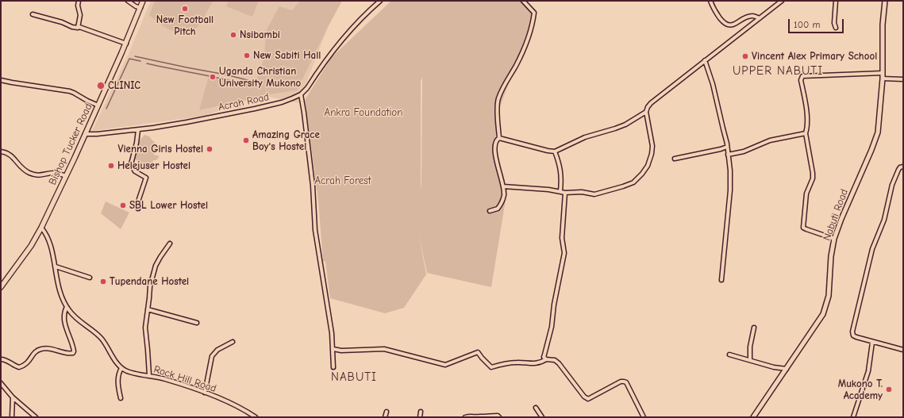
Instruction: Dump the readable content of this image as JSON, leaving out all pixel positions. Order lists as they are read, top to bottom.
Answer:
{
  "streets": {
    "main road": ["Bishop Tucker Road"],
    "street": ["Acrah Road", "Nabuti Road", "Rock Hill Road"]
  },
  "crossings": [
    ["Acrah Road", "Bishop Tucker Road"]
  ],
  "districts": ["UPPER NABUTI", "NABUTI"],
  "parks": ["Ankra Foundation", "Acrah Forest"],
  "places": [
    "New Football Pitch",
    "Nsibambi",
    "New Sabiti Hall",
    "Vincent Alex Primary School",
    "Uganda Christian University Mukono",
    "CLINIC",
    "Amazing Grace Boy's Hostel",
    "Vienna Girls Hostel",
    "Helejuser Hostel",
    "SBL Lower Hostel",
    "Tupendane Hostel",
    "Mukono T. Academy"
  ],
  "scale_bar": "100 m"
}
